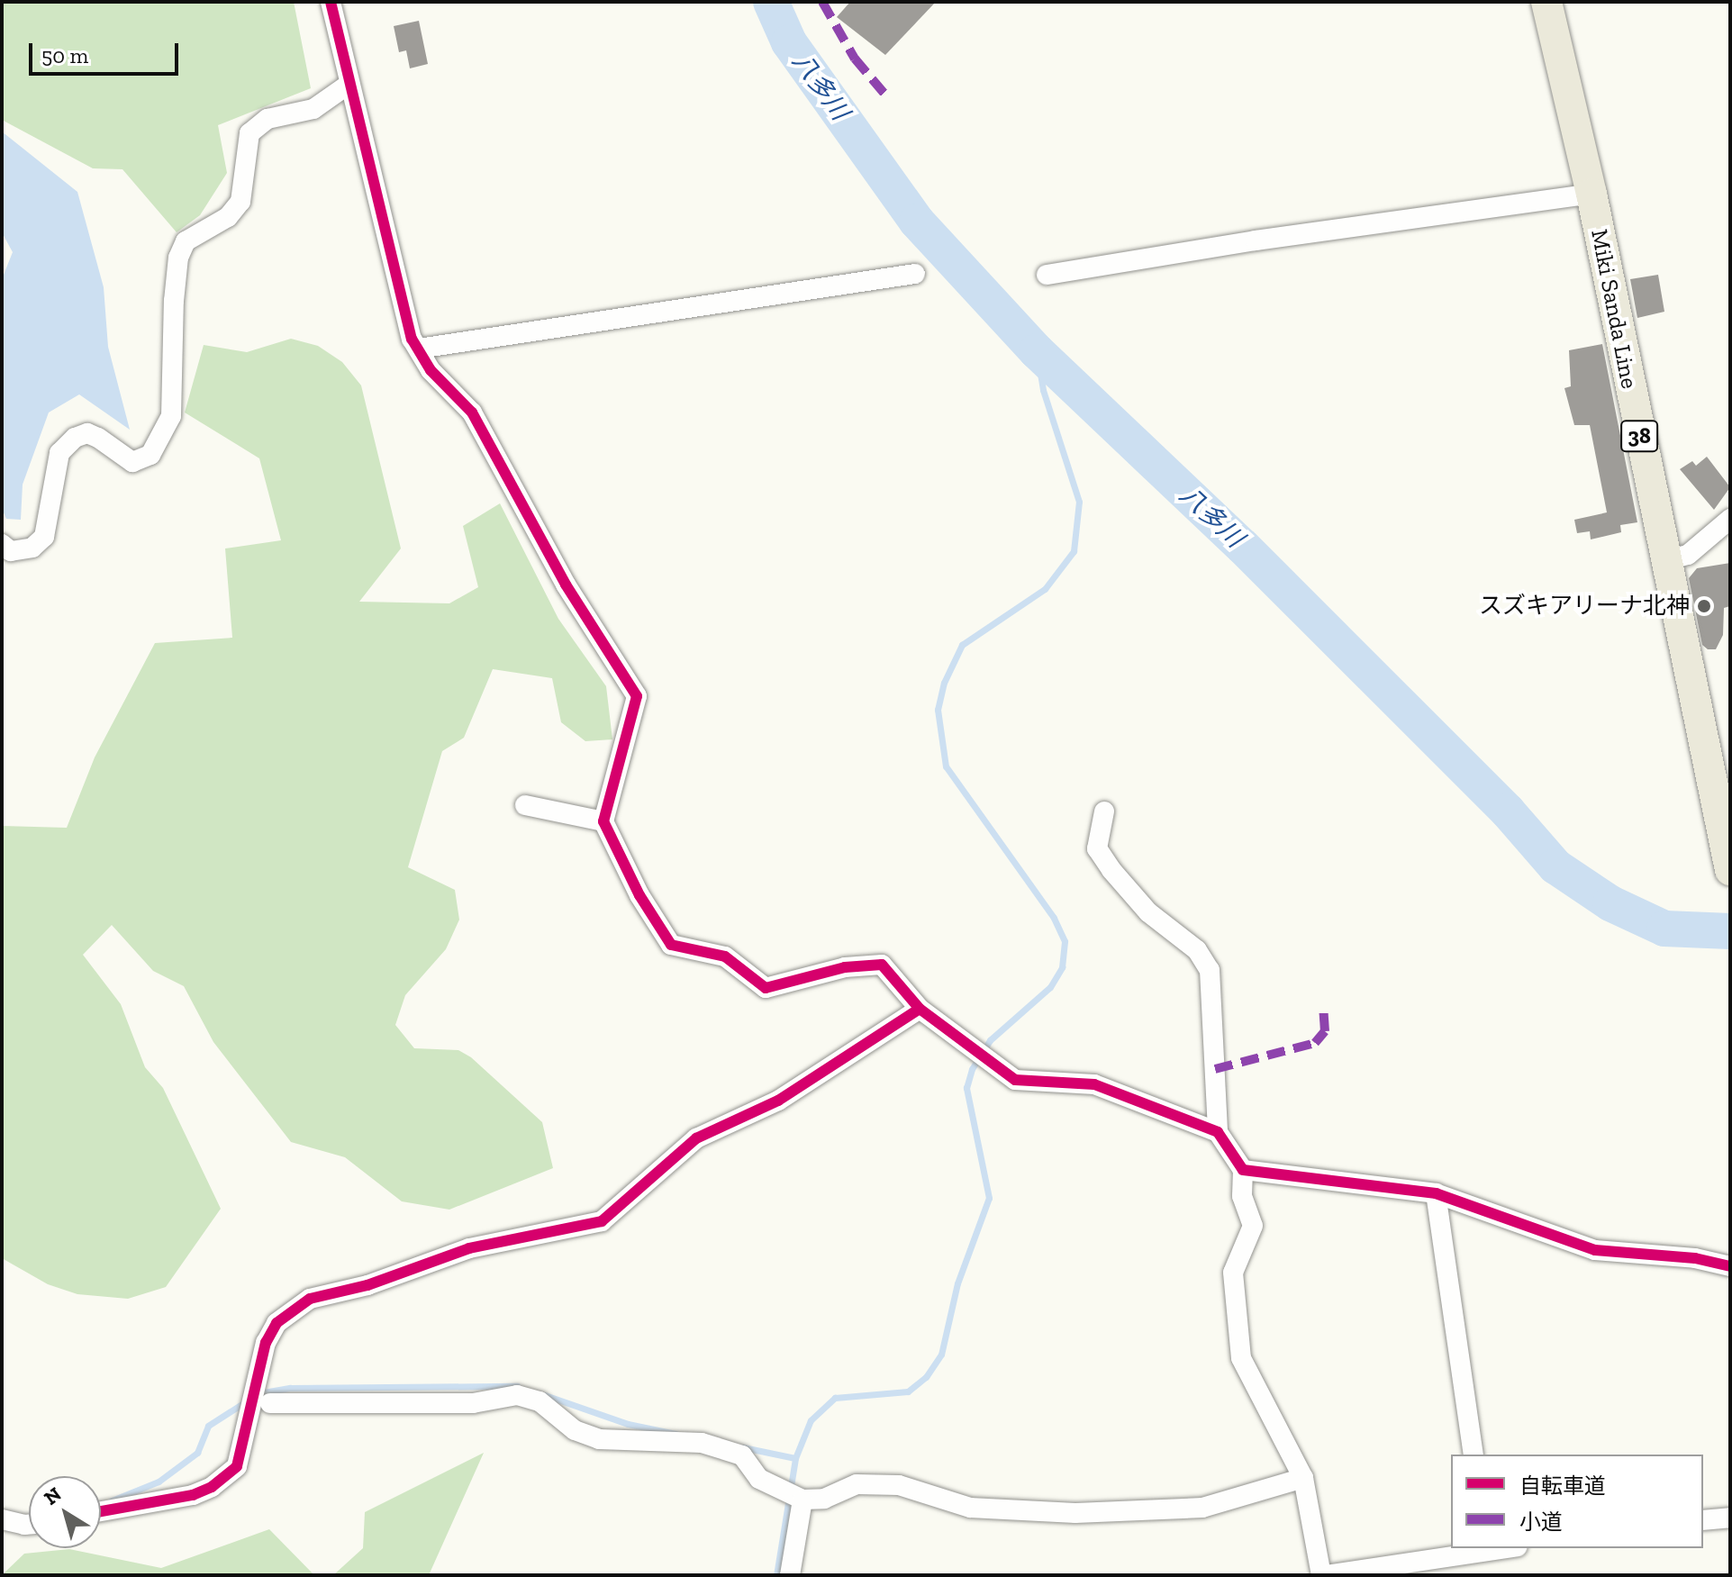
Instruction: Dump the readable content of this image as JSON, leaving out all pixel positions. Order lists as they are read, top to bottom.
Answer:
{
  "streets": {
    "main road": ["Miki Sanda Line", "38"]
  },
  "water": ["八多川"],
  "places": ["スズキアリーナ北神"],
  "legend": ["自転車道", "小道"],
  "scale_bar": "50 m",
  "north": "top left"
}
